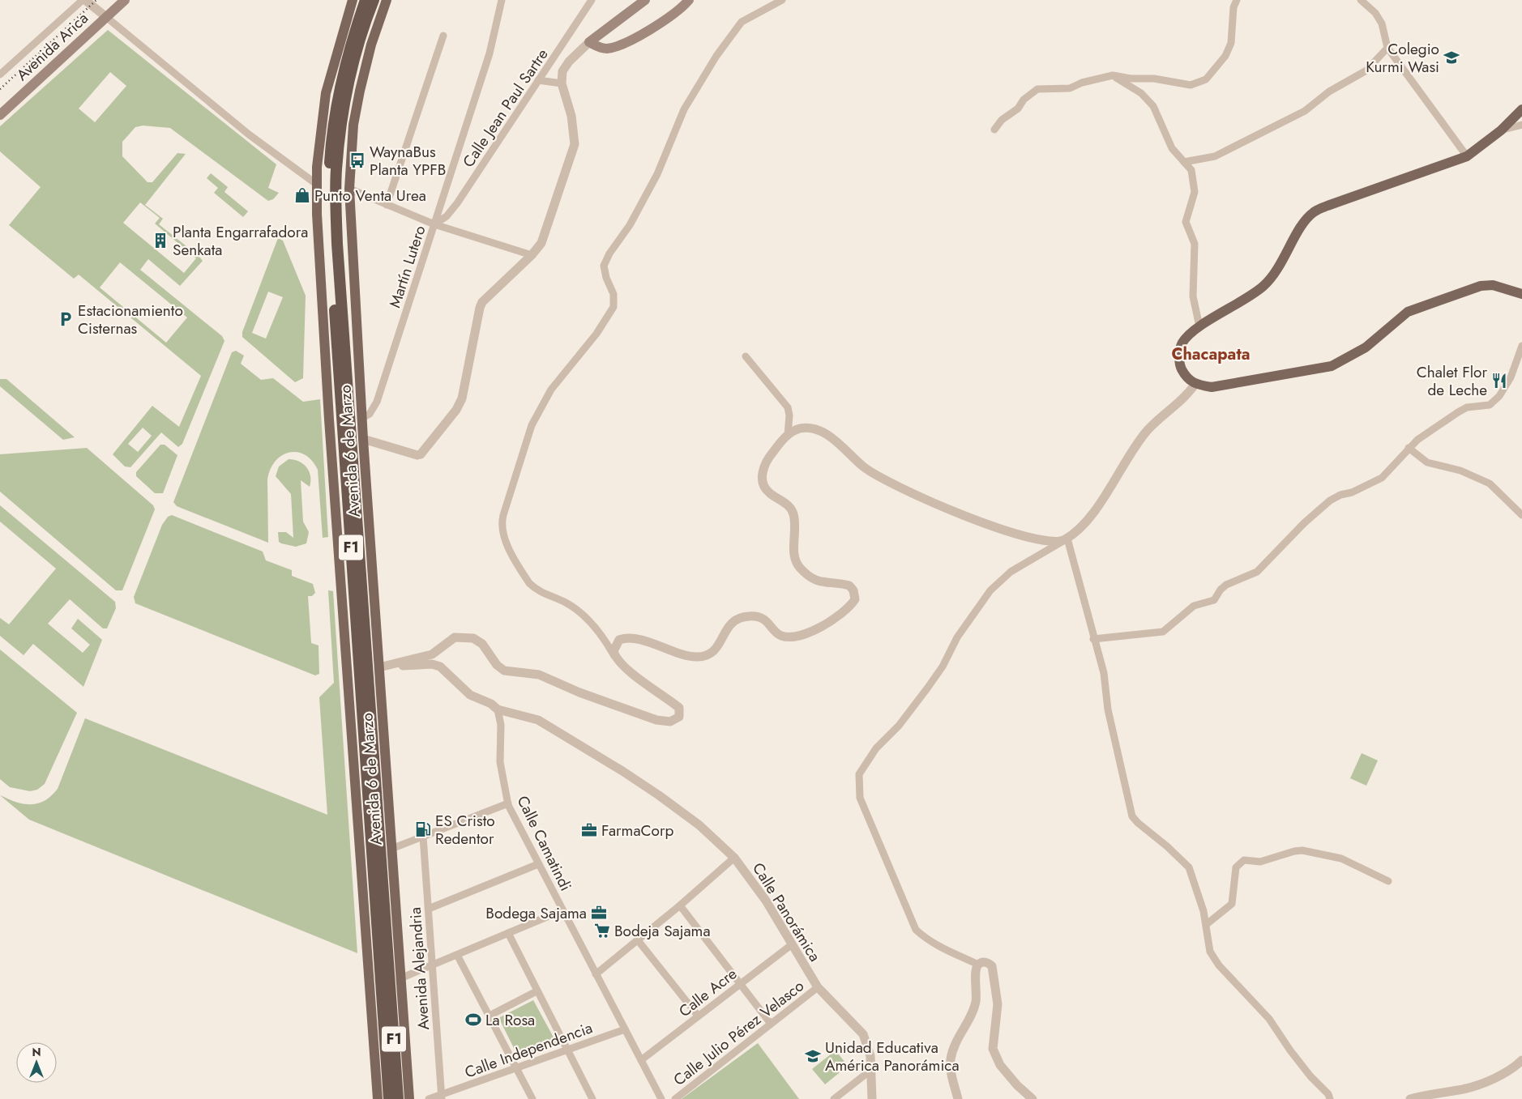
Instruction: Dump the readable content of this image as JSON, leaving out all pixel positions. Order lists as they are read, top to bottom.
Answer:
{
  "streets": {
    "highway": ["Avenida 6 de Marzo", "F1"],
    "main road": ["Avenida Arica"],
    "street": [
      "Calle Jean Paul Sartre",
      "Martín Lutero",
      "Calle Camatindi",
      "Calle Panorámica",
      "Avenida Alejandria",
      "Calle Acre",
      "Calle Julio Pérez Velasco",
      "Calle Independencia"
    ]
  },
  "crossings": [
    ["Calle Jean Paul Sartre", "Martín Lutero"],
    ["Martín Lutero", "Avenida 6 de Marzo"],
    ["Calle Camatindi", "Calle Panorámica"],
    ["Calle Camatindi", "Calle Acre"],
    ["Calle Camatindi", "Calle Independencia"],
    ["Calle Panorámica", "Calle Acre"],
    ["Calle Panorámica", "Calle Julio Pérez Velasco"],
    ["Avenida Alejandria", "Calle Independencia"]
  ],
  "districts": ["Chacapata"],
  "places": {
    "school or university": ["Colegio Kurmi Wasi", "Unidad Educativa América Panorámica"],
    "bus stop": ["WaynaBus Planta YPFB"],
    "shop": ["Punto Venta Urea"],
    "building": ["Planta Engarrafadora Senkata"],
    "parking": ["Estacionamiento Cisternas"],
    "restaurant": ["Chalet Flor de Leche"],
    "fuel station": ["ES Cristo Redentor"],
    "office": ["FarmaCorp", "Bodega Sajama"],
    "supermarket": ["Bodeja Sajama"],
    "sports": ["La Rosa"]
  },
  "north": "top"
}
